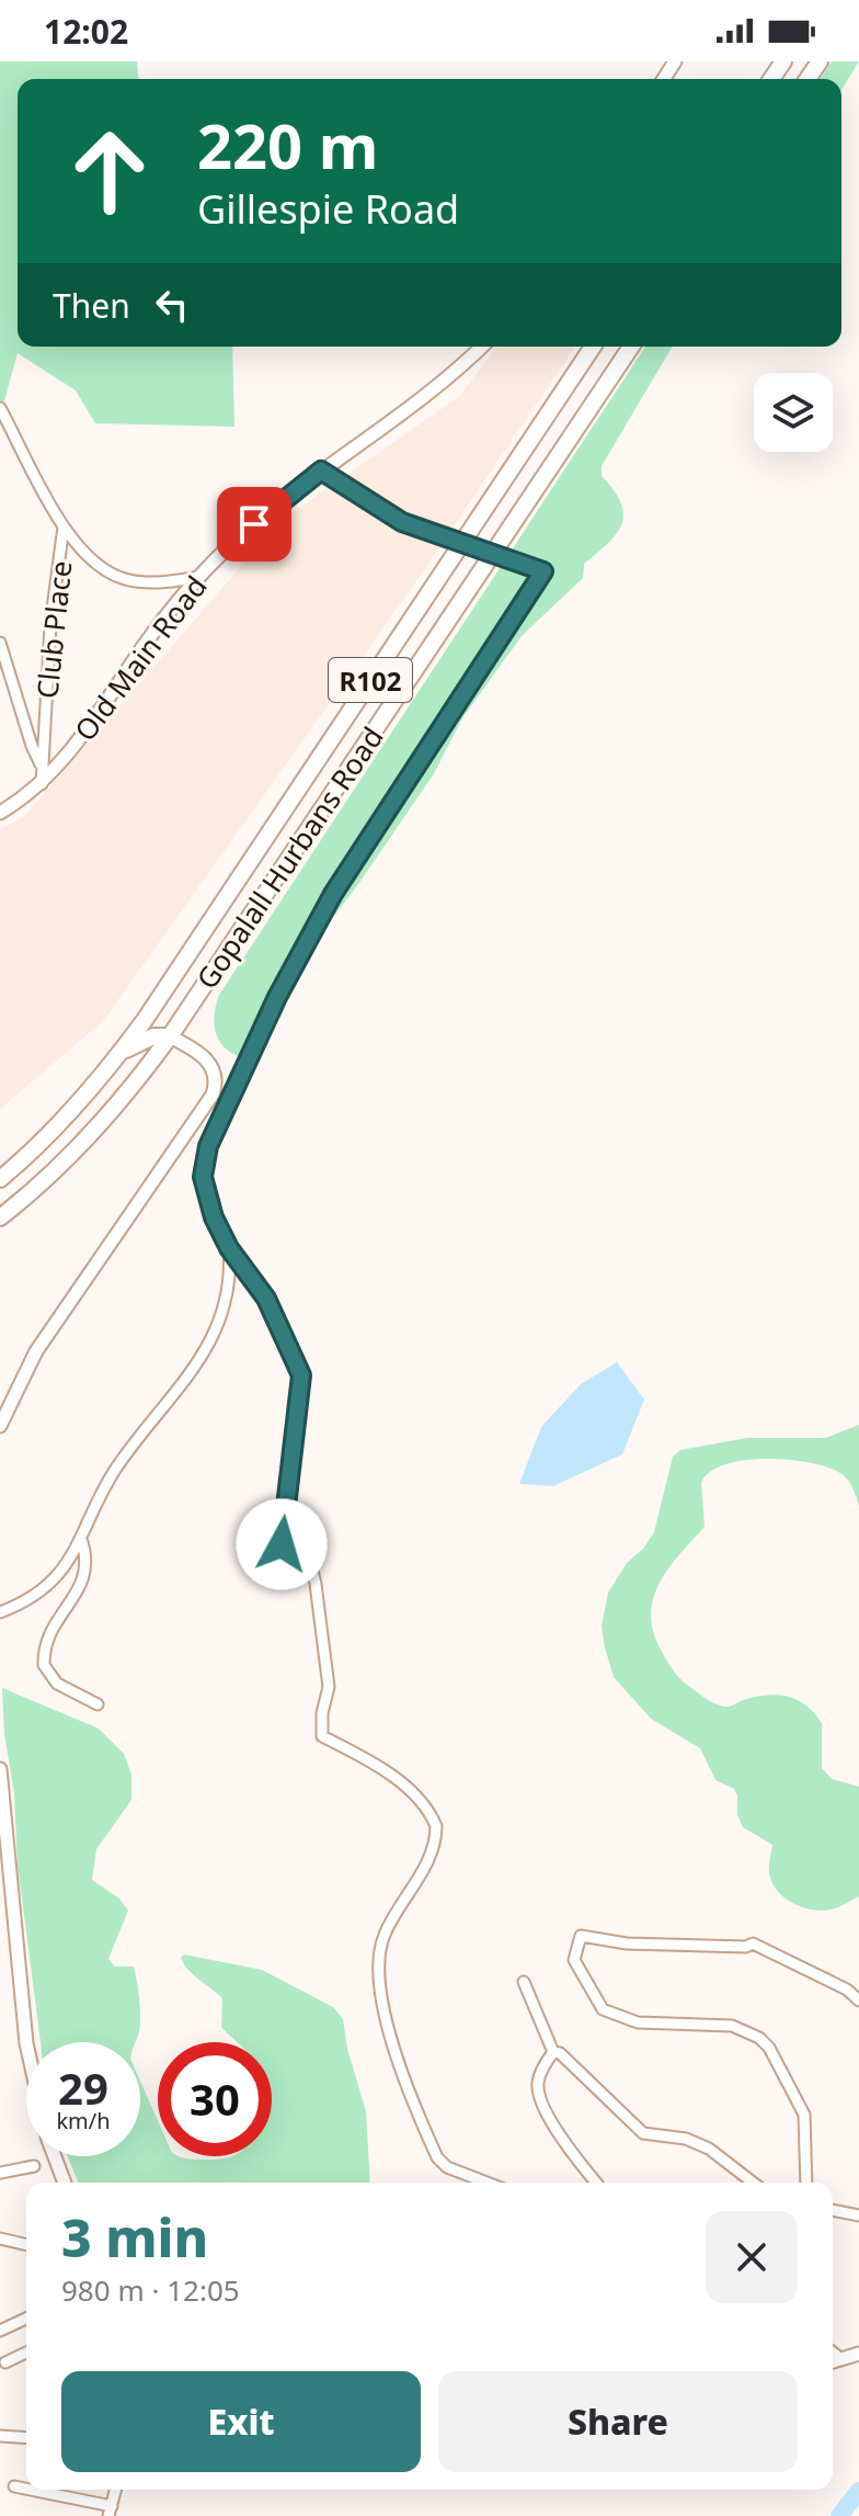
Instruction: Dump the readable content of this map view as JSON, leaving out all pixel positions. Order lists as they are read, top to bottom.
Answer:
{
  "streets": {
    "main road": ["R102", "Gopalall Hurbans Road"],
    "street": ["Club Place", "Old Main Road"]
  },
  "crossings": [
    ["Club Place", "Old Main Road"]
  ],
  "page": {
    "status": "12:02",
    "turn": ["220 m", "Gillespie Road"],
    "then": "Then",
    "speed": "29 km/h",
    "limit": "30",
    "heading": ["3 min", "980 m · 12:05"],
    "buttons": ["Exit", "Share"]
  }
}
